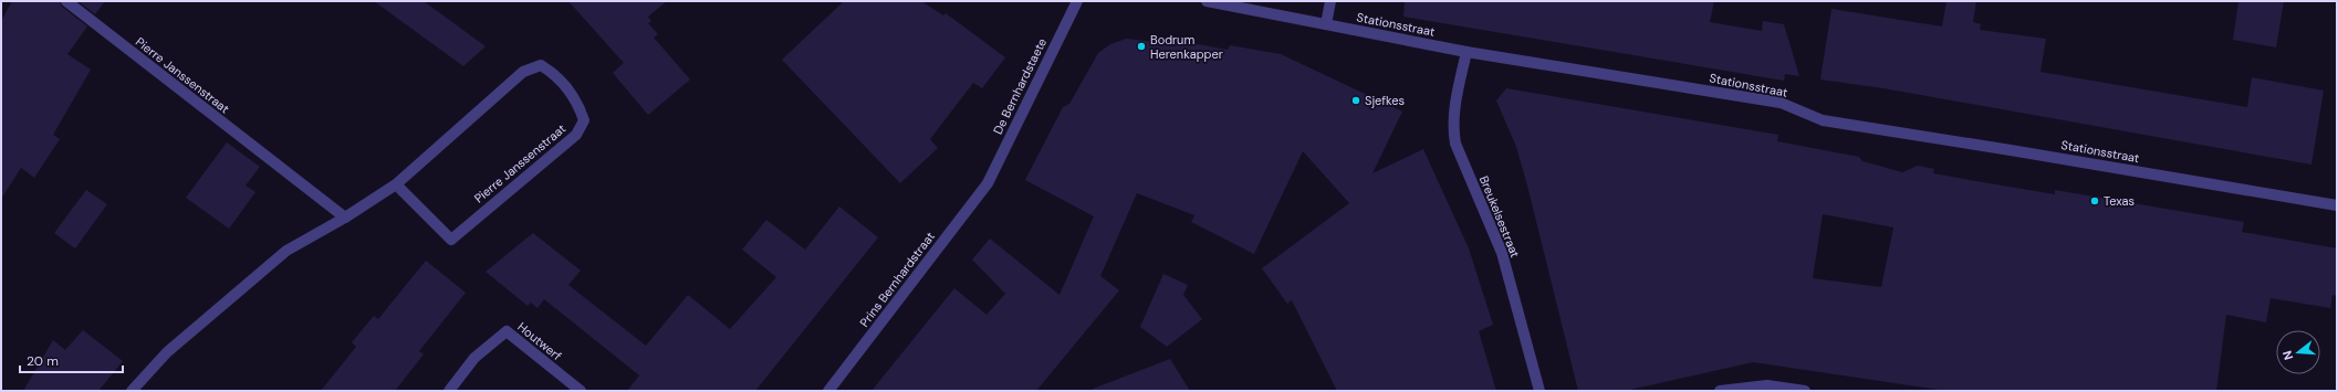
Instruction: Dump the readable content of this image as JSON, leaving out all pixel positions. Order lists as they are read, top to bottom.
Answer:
{
  "streets": {
    "street": [
      "Stationsstraat",
      "Pierre Janssenstraat",
      "De Bernhardstaete",
      "Breukelsestraat",
      "Prins Bernhardstraat",
      "Houtwerf"
    ]
  },
  "crossings": [
    ["Stationsstraat", "Breukelsestraat"],
    ["De Bernhardstaete", "Prins Bernhardstraat"]
  ],
  "places": ["Bodrum Herenkapper", "Sjefkes", "Texas"],
  "scale_bar": "20 m",
  "north": "left"
}
